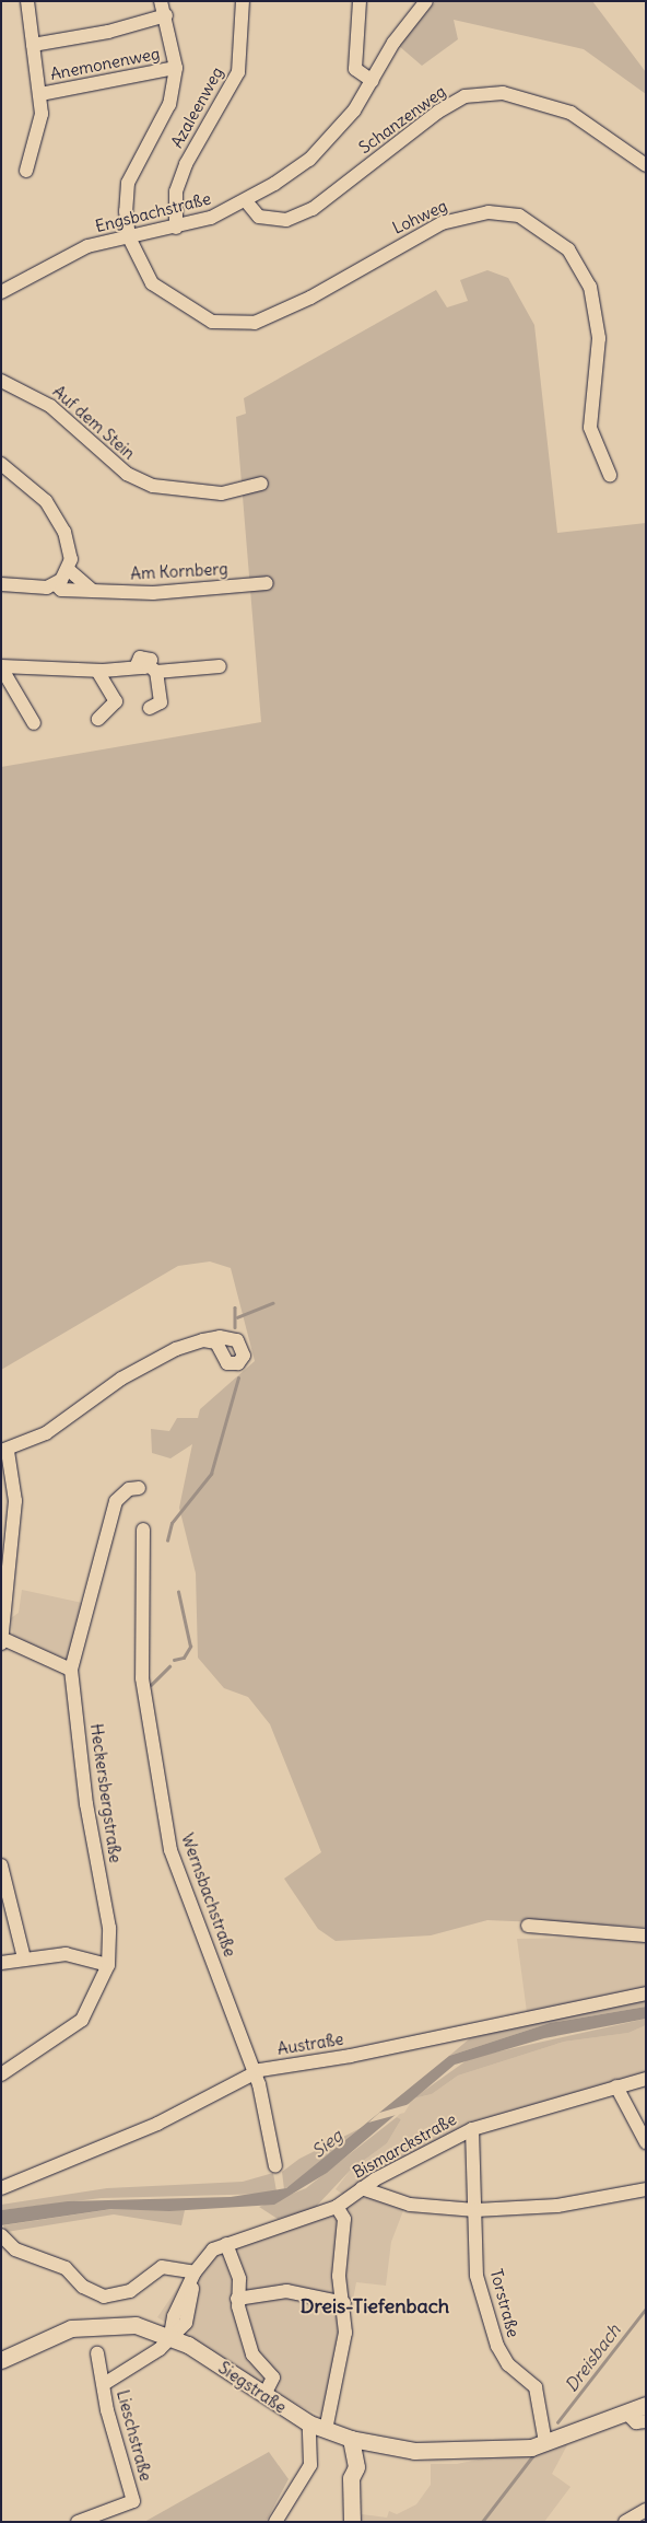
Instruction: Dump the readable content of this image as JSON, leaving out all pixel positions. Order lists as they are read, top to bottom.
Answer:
{
  "streets": {
    "main road": ["Siegstraße"],
    "street": [
      "Anemonenweg",
      "Azaleenweg",
      "Schanzenweg",
      "Engsbachstraße",
      "Lohweg",
      "Auf dem Stein",
      "Am Kornberg",
      "Heckersbergstraße",
      "Wernsbachstraße",
      "Austraße",
      "Bismarckstraße",
      "Torstraße",
      "Lieschstraße"
    ]
  },
  "crossings": [
    ["Azaleenweg", "Engsbachstraße"],
    ["Schanzenweg", "Engsbachstraße"],
    ["Engsbachstraße", "Lohweg"],
    ["Wernsbachstraße", "Austraße"],
    ["Bismarckstraße", "Torstraße"],
    ["Bismarckstraße", "Siegstraße"],
    ["Bismarckstraße", "Lieschstraße"],
    ["Torstraße", "Siegstraße"],
    ["Siegstraße", "Lieschstraße"]
  ],
  "districts": ["Dreis-Tiefenbach"],
  "water": ["Sieg", "Dreisbach"]
}
